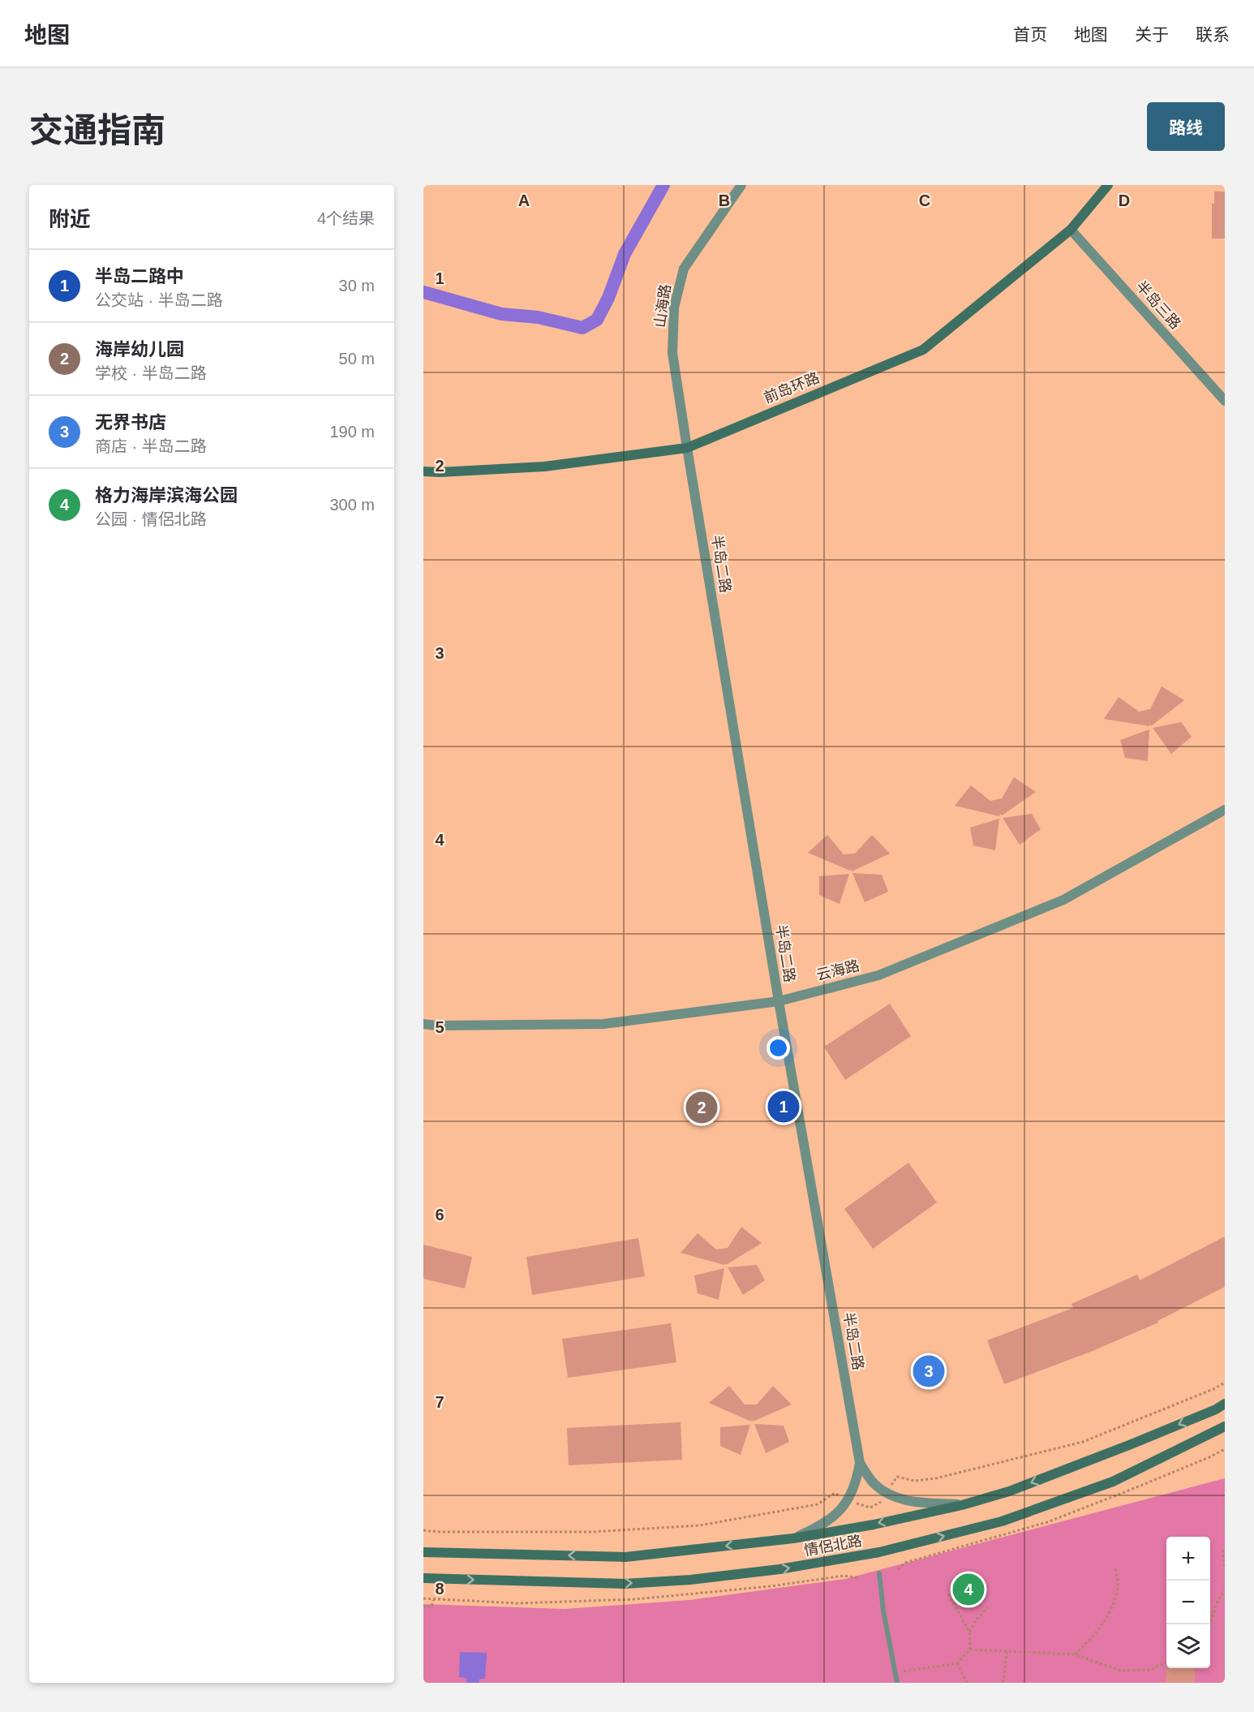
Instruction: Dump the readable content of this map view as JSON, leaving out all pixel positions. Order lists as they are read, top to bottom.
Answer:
{
  "streets": {
    "main road": ["前岛环路", "情侶北路"],
    "street": [
      "半岛三路",
      "山海路",
      "半岛二路",
      "云海路"
    ]
  },
  "crossings": [
    ["半岛三路", "前岛环路"],
    ["山海路", "前岛环路"],
    ["山海路", "半岛二路"],
    ["前岛环路", "半岛二路"],
    ["半岛二路", "云海路"]
  ],
  "page": {
    "header": "地图",
    "nav": [
      "首页",
      "地图",
      "关于",
      "联系"
    ],
    "title": "交通指南",
    "buttons": "路线",
    "heading": ["附近", "4个结果"],
    "list": [
      {
        "mark": "1",
        "name": "半岛二路中",
        "note": "公交站 · 半岛二路",
        "value": "30 m"
      },
      {
        "mark": "2",
        "name": "海岸幼儿园",
        "note": "学校 · 半岛二路",
        "value": "50 m"
      },
      {
        "mark": "3",
        "name": "无界书店",
        "note": "商店 · 半岛二路",
        "value": "190 m"
      },
      {
        "mark": "4",
        "name": "格力海岸滨海公园",
        "note": "公园 · 情侶北路",
        "value": "300 m"
      }
    ],
    "pins": [
      "1",
      "2",
      "3",
      "4"
    ],
    "map_buttons": ["+", "−"]
  },
  "grid": {
    "columns": [
      "A",
      "B",
      "C",
      "D"
    ],
    "rows": [
      "1",
      "2",
      "3",
      "4",
      "5",
      "6",
      "7",
      "8"
    ]
  }
}
